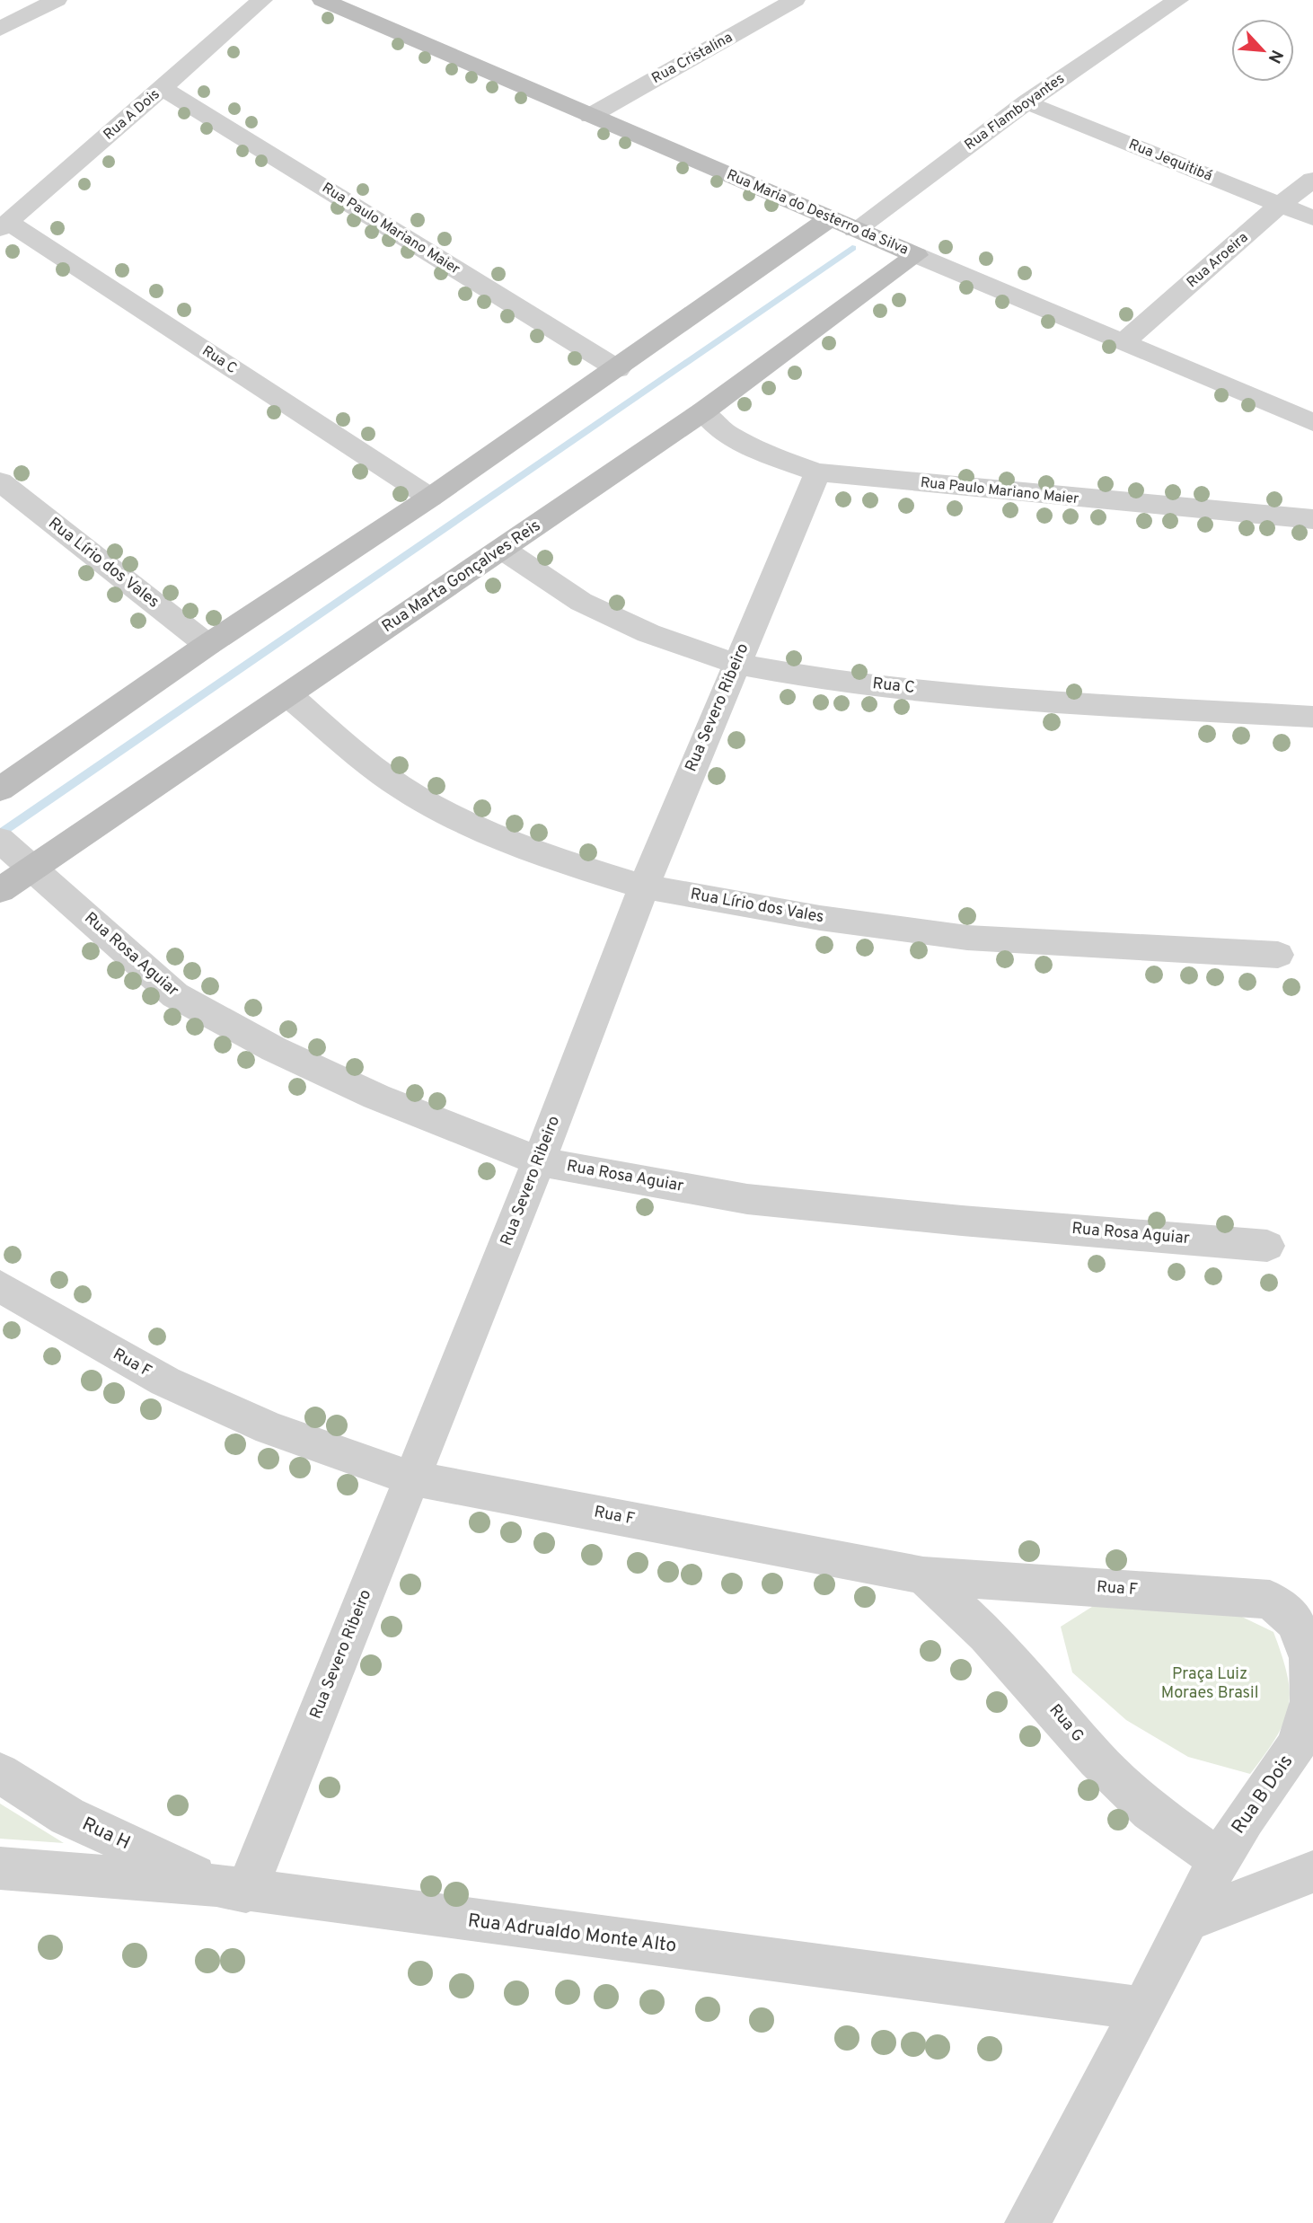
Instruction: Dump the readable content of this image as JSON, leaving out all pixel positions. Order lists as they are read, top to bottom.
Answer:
{
  "streets": {
    "street": [
      "Rua Cristalina",
      "Rua Flamboyantes",
      "Rua A Dois",
      "Rua Jequitibá",
      "Rua Maria do Desterro da Silva",
      "Rua Paulo Mariano Maier",
      "Rua Aroeira",
      "Rua C",
      "Rua Lírio dos Vales",
      "Rua Marta Gonçalves Reis",
      "Rua Severo Ribeiro",
      "Rua Rosa Aguiar",
      "Rua F",
      "Rua G",
      "Rua B Dois",
      "Rua H",
      "Rua Adrualdo Monte Alto"
    ]
  },
  "crossings": [
    ["Rua Cristalina", "Rua Maria do Desterro da Silva"],
    ["Rua Flamboyantes", "Rua Jequitibá"],
    ["Rua Flamboyantes", "Rua Maria do Desterro da Silva"],
    ["Rua A Dois", "Rua Paulo Mariano Maier"],
    ["Rua A Dois", "Rua C"],
    ["Rua Jequitibá", "Rua Aroeira"],
    ["Rua Maria do Desterro da Silva", "Rua Aroeira"],
    ["Rua Maria do Desterro da Silva", "Rua Marta Gonçalves Reis"],
    ["Rua Paulo Mariano Maier", "Rua Marta Gonçalves Reis"],
    ["Rua Paulo Mariano Maier", "Rua Severo Ribeiro"],
    ["Rua C", "Rua Marta Gonçalves Reis"],
    ["Rua C", "Rua Severo Ribeiro"],
    ["Rua Lírio dos Vales", "Rua Marta Gonçalves Reis"],
    ["Rua Lírio dos Vales", "Rua Severo Ribeiro"],
    ["Rua Marta Gonçalves Reis", "Rua Rosa Aguiar"],
    ["Rua Severo Ribeiro", "Rua Rosa Aguiar"],
    ["Rua Severo Ribeiro", "Rua F"],
    ["Rua Severo Ribeiro", "Rua H"],
    ["Rua Severo Ribeiro", "Rua Adrualdo Monte Alto"],
    ["Rua F", "Rua G"],
    ["Rua F", "Rua B Dois"],
    ["Rua G", "Rua B Dois"],
    ["Rua B Dois", "Rua Adrualdo Monte Alto"],
    ["Rua H", "Rua Adrualdo Monte Alto"]
  ],
  "parks": ["Praça Luiz Moraes Brasil"],
  "north": "bottom right"
}
